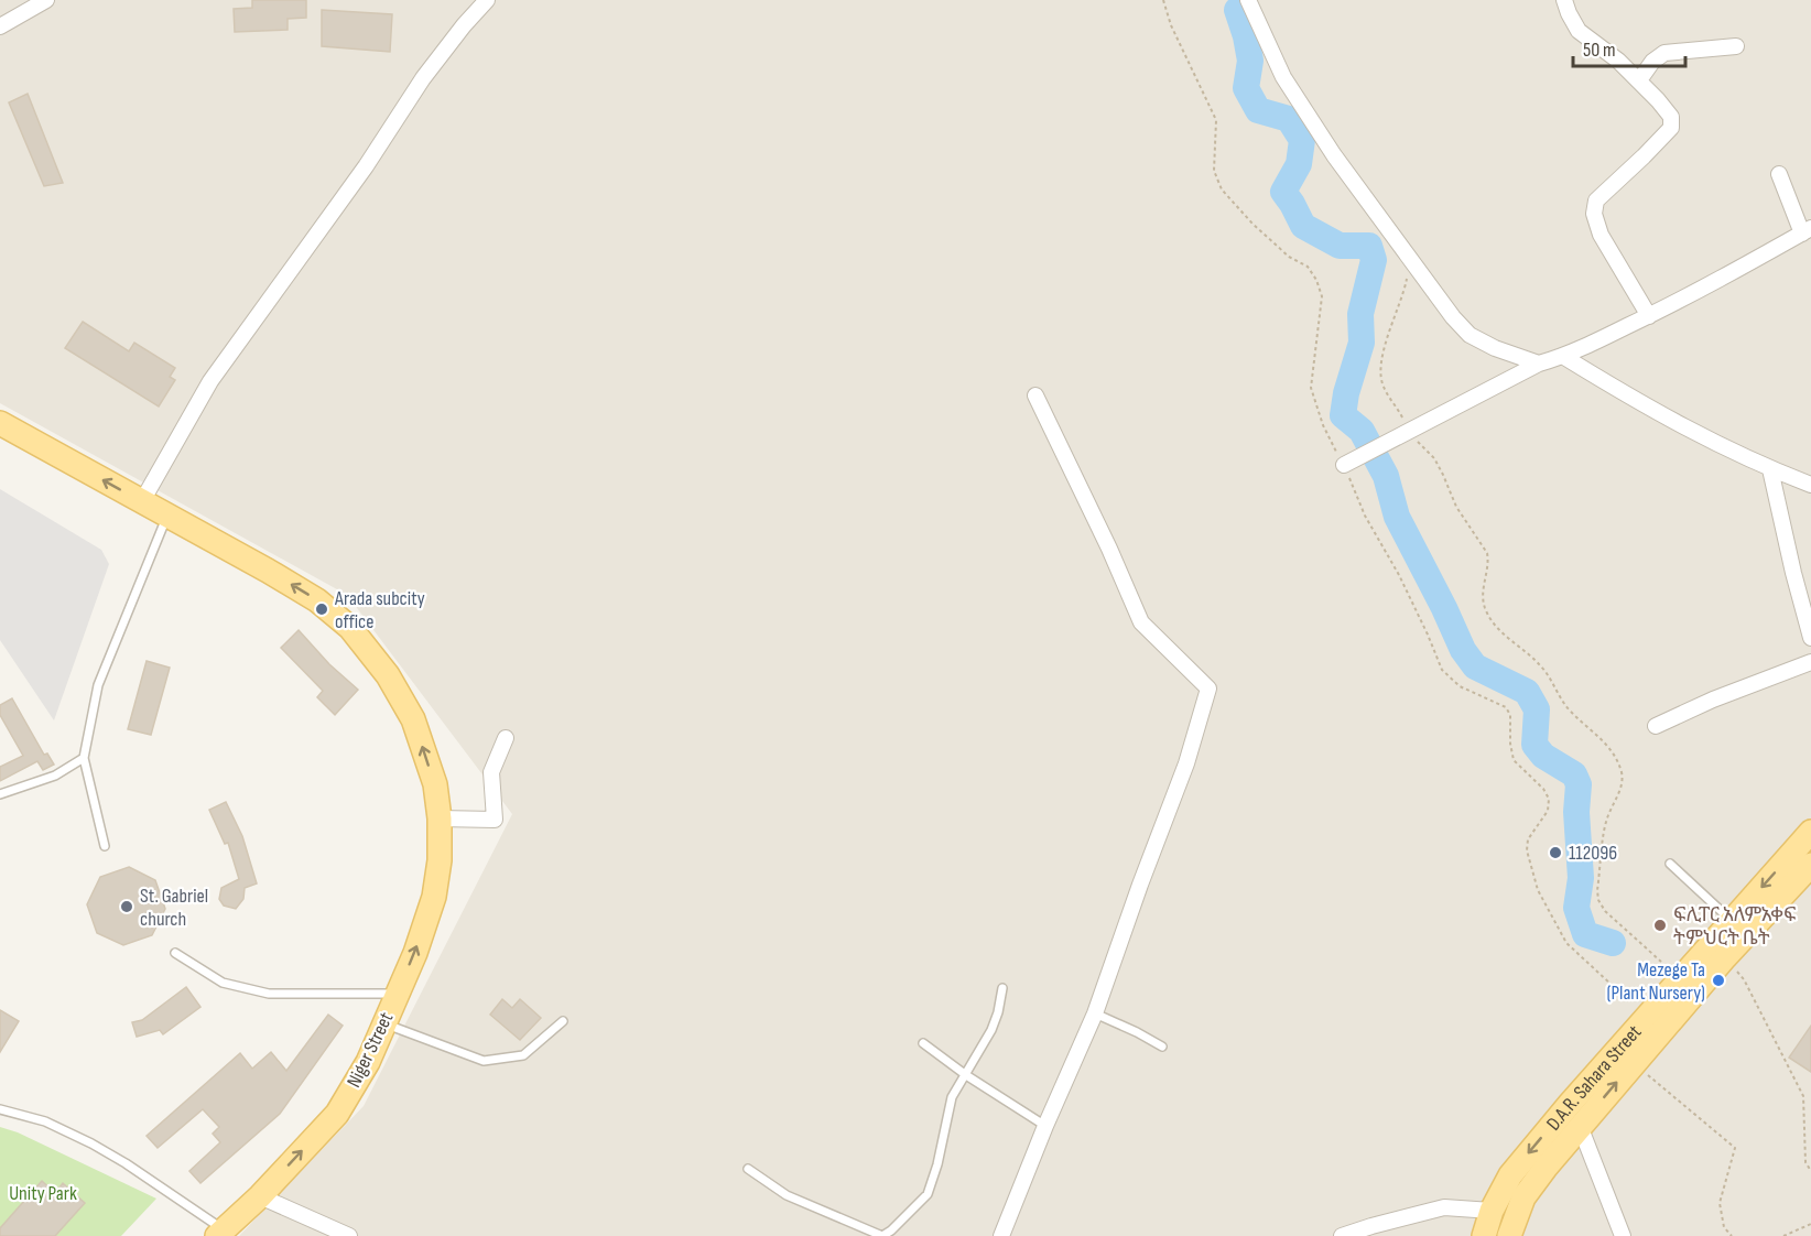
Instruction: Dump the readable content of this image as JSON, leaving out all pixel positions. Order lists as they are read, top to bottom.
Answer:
{
  "streets": {
    "main road": ["Niger Street", "D.A.R. Sahara Street"]
  },
  "parks": ["Unity Park"],
  "places": [
    "Arada subcity office",
    "112096",
    "St. Gabriel church",
    "ፍሊፐር አለምአቀፍ ትምህርት ቤት",
    "Mezege Ta (Plant Nursery)"
  ],
  "scale_bar": "50 m"
}
